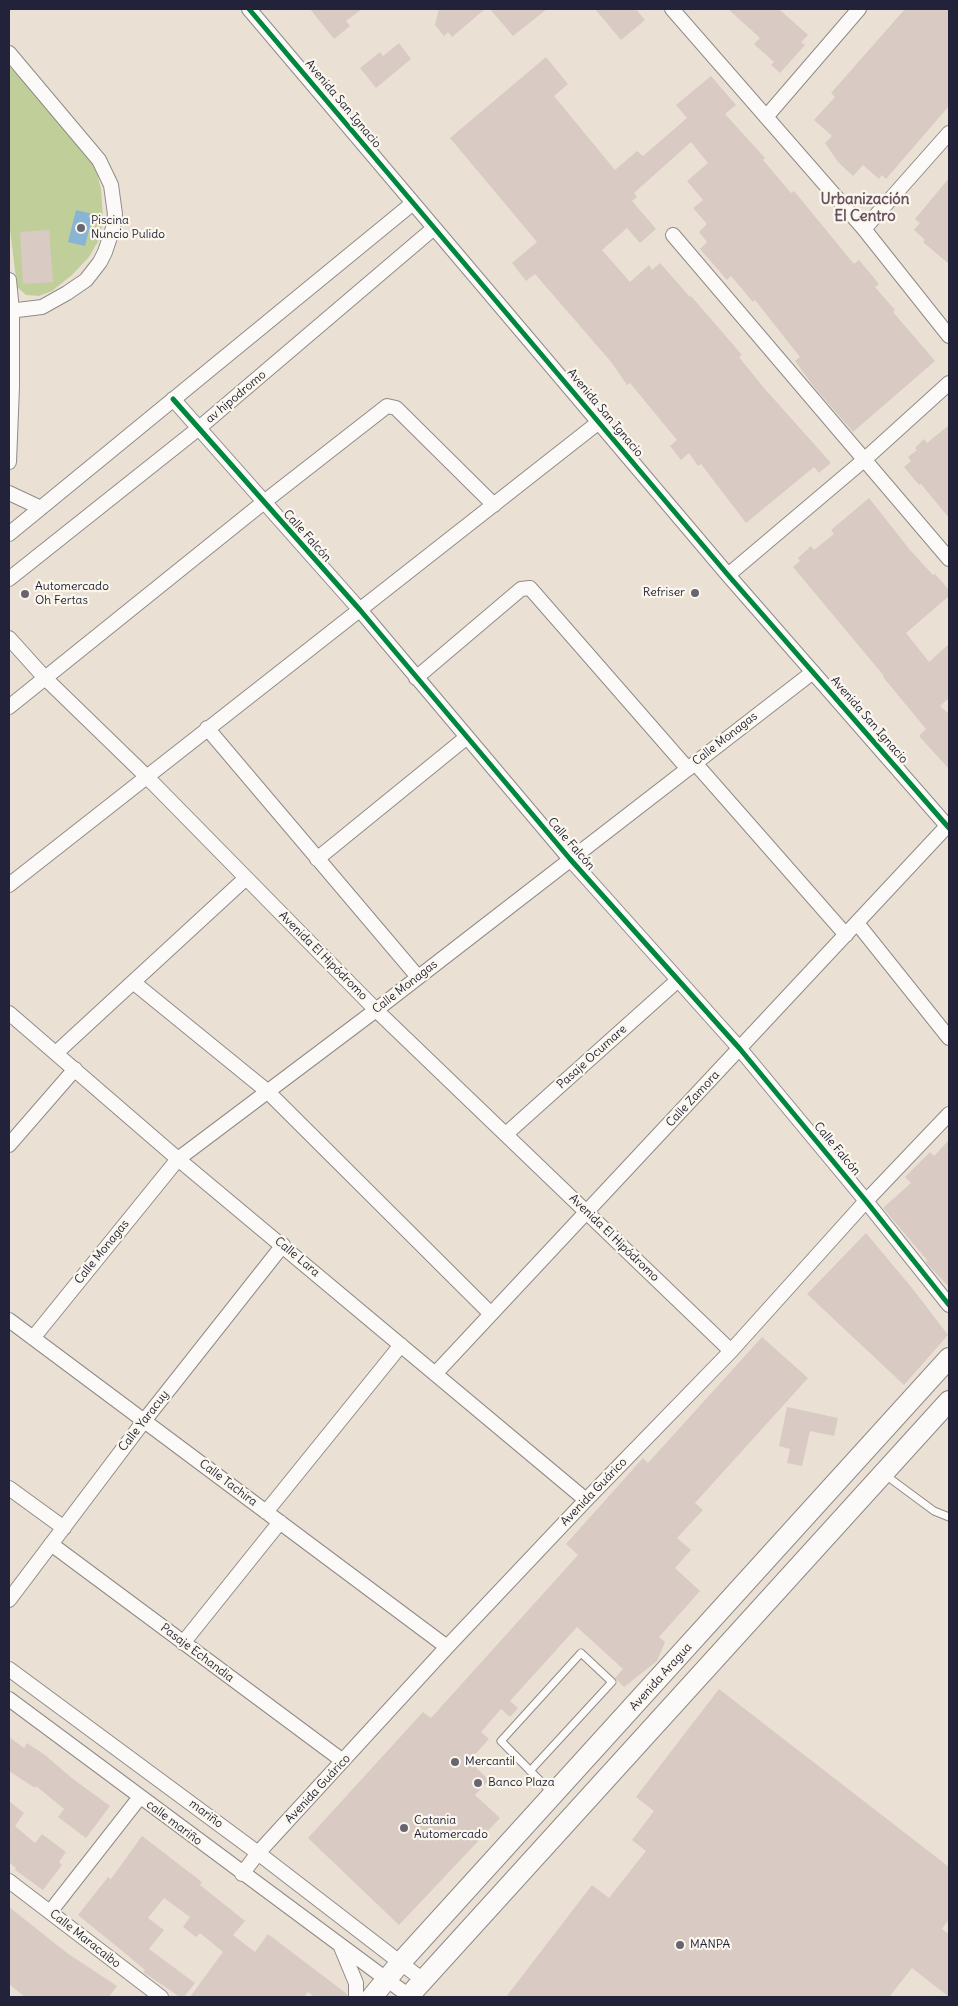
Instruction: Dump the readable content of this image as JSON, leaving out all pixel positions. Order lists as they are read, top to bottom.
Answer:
{
  "streets": {
    "street": [
      "Avenida San Ignacio",
      "av hipodromo",
      "Calle Falcón",
      "Calle Monagas",
      "Avenida El Hipódromo",
      "Pasaje Ocumare",
      "Calle Zamora",
      "Calle Lara",
      "Calle Yaracuy",
      "Calle Tachira",
      "Avenida Guárico",
      "Pasaje Echandia",
      "Avenida Aragua",
      "mariño",
      "calle mariño",
      "Calle Maracaibo"
    ]
  },
  "crossings": [
    ["Avenida San Ignacio", "av hipodromo"],
    ["Avenida San Ignacio", "Calle Monagas"],
    ["Avenida San Ignacio", "Calle Zamora"],
    ["av hipodromo", "Calle Falcón"],
    ["Calle Falcón", "Calle Monagas"],
    ["Calle Falcón", "Pasaje Ocumare"],
    ["Calle Falcón", "Calle Zamora"],
    ["Calle Falcón", "Avenida Guárico"],
    ["Calle Monagas", "Avenida El Hipódromo"],
    ["Calle Monagas", "Calle Lara"],
    ["Calle Monagas", "Calle Tachira"],
    ["Avenida El Hipódromo", "Pasaje Ocumare"],
    ["Avenida El Hipódromo", "Calle Zamora"],
    ["Avenida El Hipódromo", "Avenida Guárico"],
    ["Calle Zamora", "Calle Lara"],
    ["Calle Lara", "Calle Yaracuy"],
    ["Calle Lara", "Avenida Guárico"],
    ["Calle Yaracuy", "Calle Tachira"],
    ["Calle Yaracuy", "Pasaje Echandia"],
    ["Calle Tachira", "Avenida Guárico"],
    ["Avenida Guárico", "Pasaje Echandia"],
    ["Avenida Guárico", "mariño"],
    ["Avenida Guárico", "calle mariño"],
    ["Avenida Aragua", "mariño"],
    ["Avenida Aragua", "calle mariño"]
  ],
  "districts": ["Urbanización El Centro"],
  "places": [
    "Piscina Nuncio Pulido",
    "Refriser",
    "Automercado Oh Fertas",
    "Mercantil",
    "Banco Plaza",
    "Catania Automercado",
    "MANPA"
  ]
}
